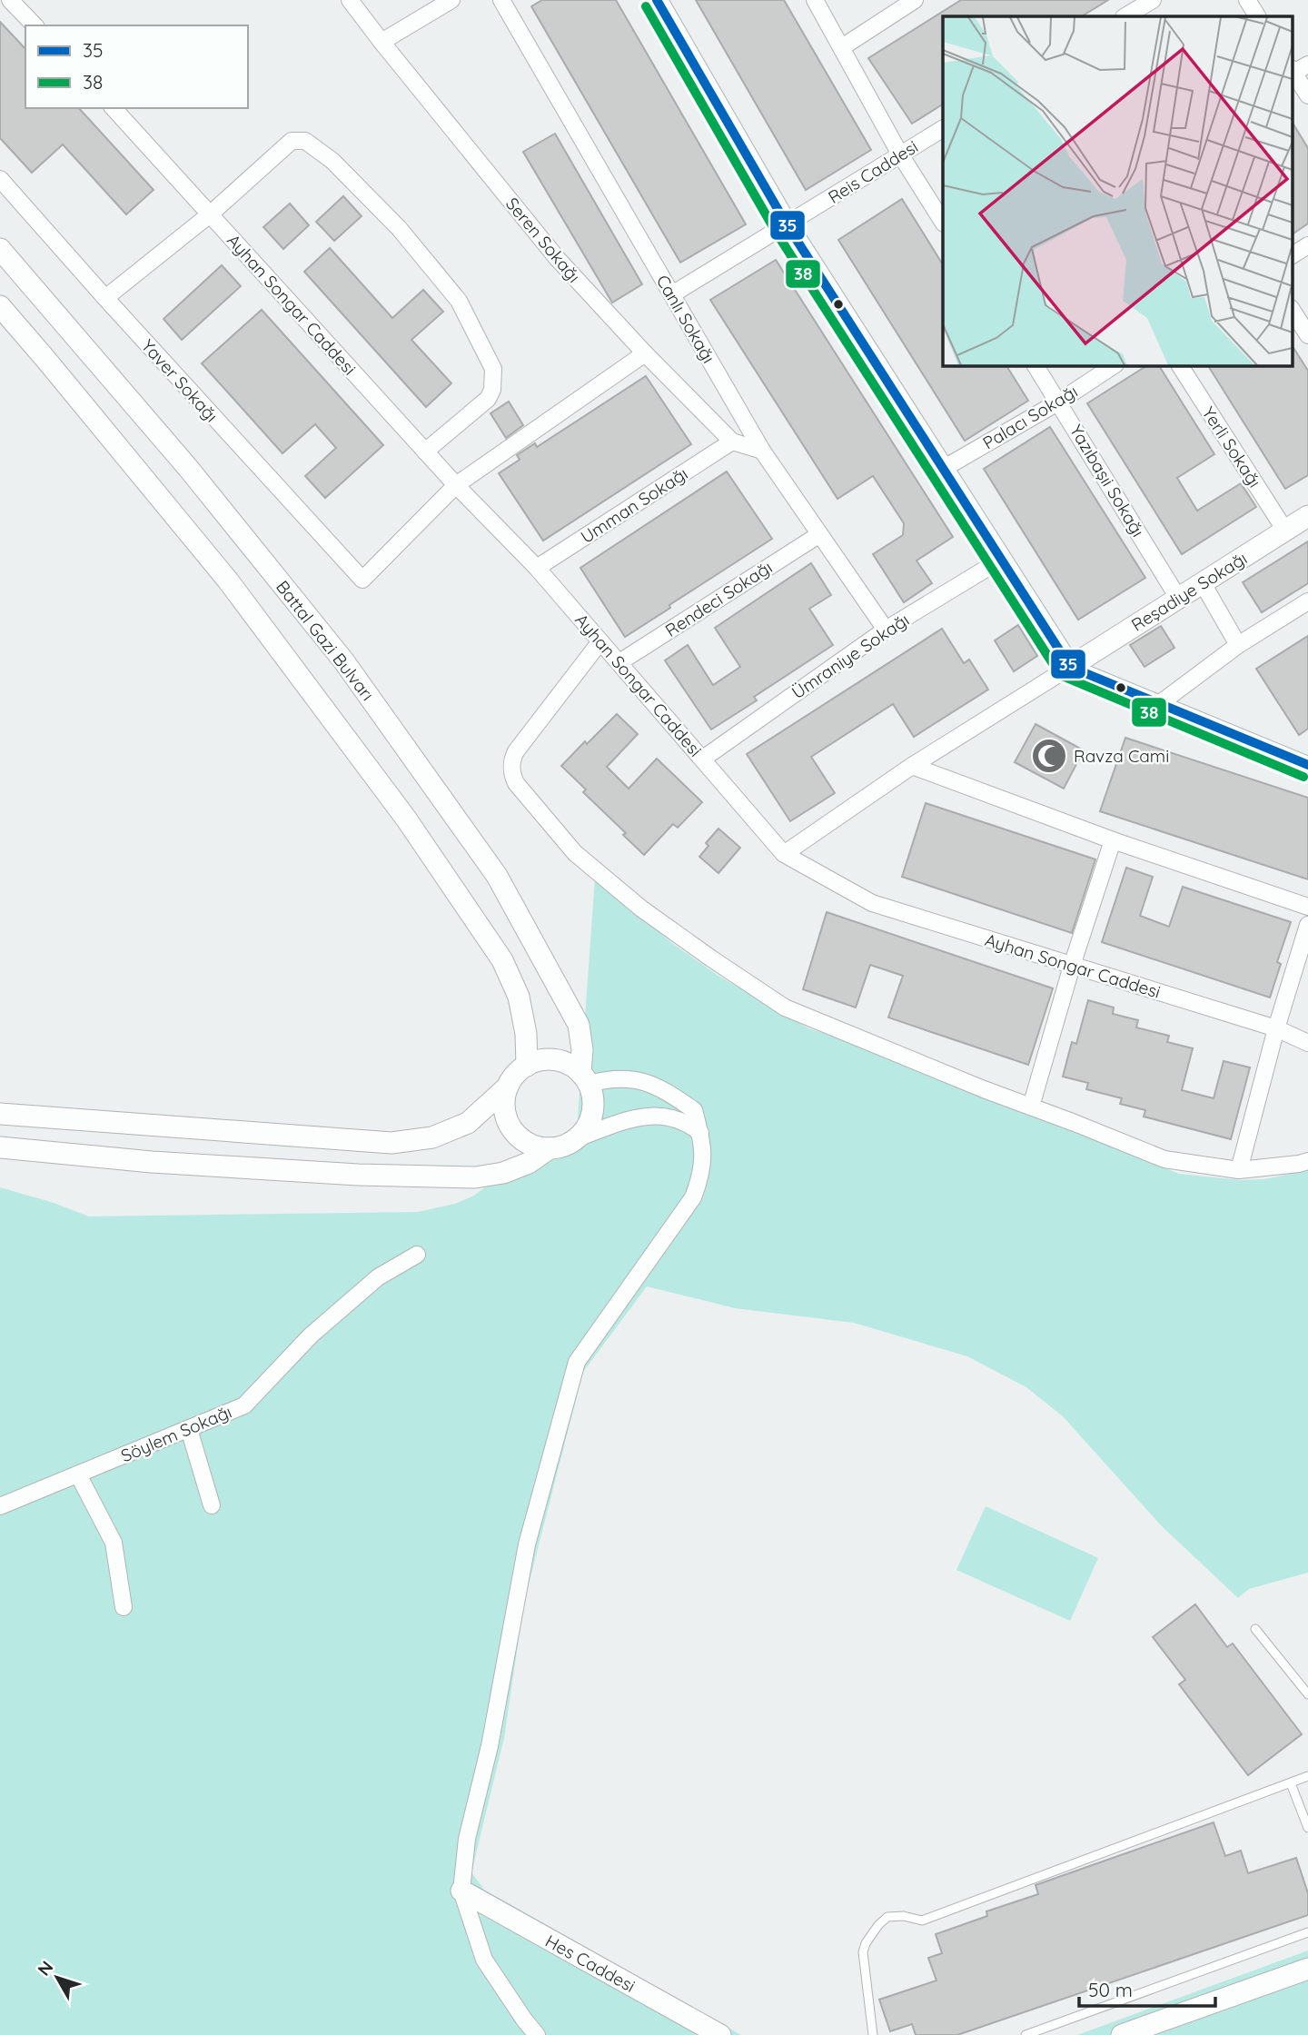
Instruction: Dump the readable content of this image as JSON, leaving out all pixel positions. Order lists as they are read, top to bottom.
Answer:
{
  "streets": {
    "street": [
      "Reis Caddesi",
      "Seren Sokağı",
      "Ayhan Songar Caddesi",
      "Canlı Sokağı",
      "Yaver Sokağı",
      "Palacı Sokağı",
      "Yerli Sokağı",
      "Yazıbaşıi Sokağı",
      "Umman Sokağı",
      "Reşadiye Sokağı",
      "Rendeci Sokağı",
      "Battal Gazi Bulvarı",
      "Ümraniye Sokağı",
      "Söylem Sokağı",
      "Hes Caddesi"
    ]
  },
  "crossings": [
    ["Reis Caddesi", "Canlı Sokağı"],
    ["Seren Sokağı", "Canlı Sokağı"],
    ["Seren Sokağı", "Umman Sokağı"],
    ["Ayhan Songar Caddesi", "Yaver Sokağı"],
    ["Ayhan Songar Caddesi", "Umman Sokağı"],
    ["Ayhan Songar Caddesi", "Rendeci Sokağı"],
    ["Ayhan Songar Caddesi", "Ümraniye Sokağı"],
    ["Canlı Sokağı", "Rendeci Sokağı"],
    ["Canlı Sokağı", "Ümraniye Sokağı"],
    ["Palacı Sokağı", "Yazıbaşıi Sokağı"],
    ["Yerli Sokağı", "Reşadiye Sokağı"],
    ["Yazıbaşıi Sokağı", "Reşadiye Sokağı"]
  ],
  "places": {
    "mosque": ["Ravza Cami"]
  },
  "lines": ["transit line 35", "transit line 38"],
  "legend": ["35", "38"],
  "scale_bar": "50 m",
  "north": "top left"
}
